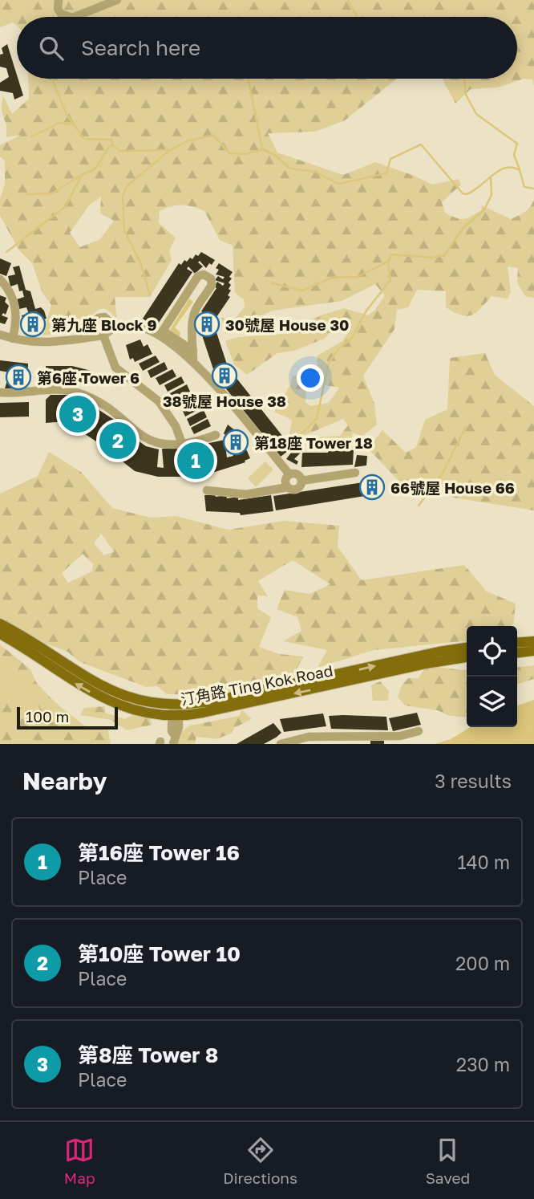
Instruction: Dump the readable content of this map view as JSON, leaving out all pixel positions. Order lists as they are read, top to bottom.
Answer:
{
  "streets": {
    "main road": ["汀角路 Ting Kok Road"]
  },
  "places": {
    "building": [
      "第九座 Block 9",
      "30號屋 House 30",
      "38號屋 House 38",
      "第6座 Tower 6",
      "第18座 Tower 18",
      "66號屋 House 66"
    ]
  },
  "scale_bar": "100 m",
  "page": {
    "search": "Search here",
    "pins": ["3", "2", "1"],
    "scale": "100 m",
    "heading": ["Nearby", "3 results"],
    "list": [
      {
        "mark": "1",
        "name": "第16座 Tower 16",
        "note": "Place",
        "value": "140 m"
      },
      {
        "mark": "2",
        "name": "第10座 Tower 10",
        "note": "Place",
        "value": "200 m"
      },
      {
        "mark": "3",
        "name": "第8座 Tower 8",
        "note": "Place",
        "value": "230 m"
      }
    ],
    "nav": ["Map", "Directions", "Saved"]
  }
}
